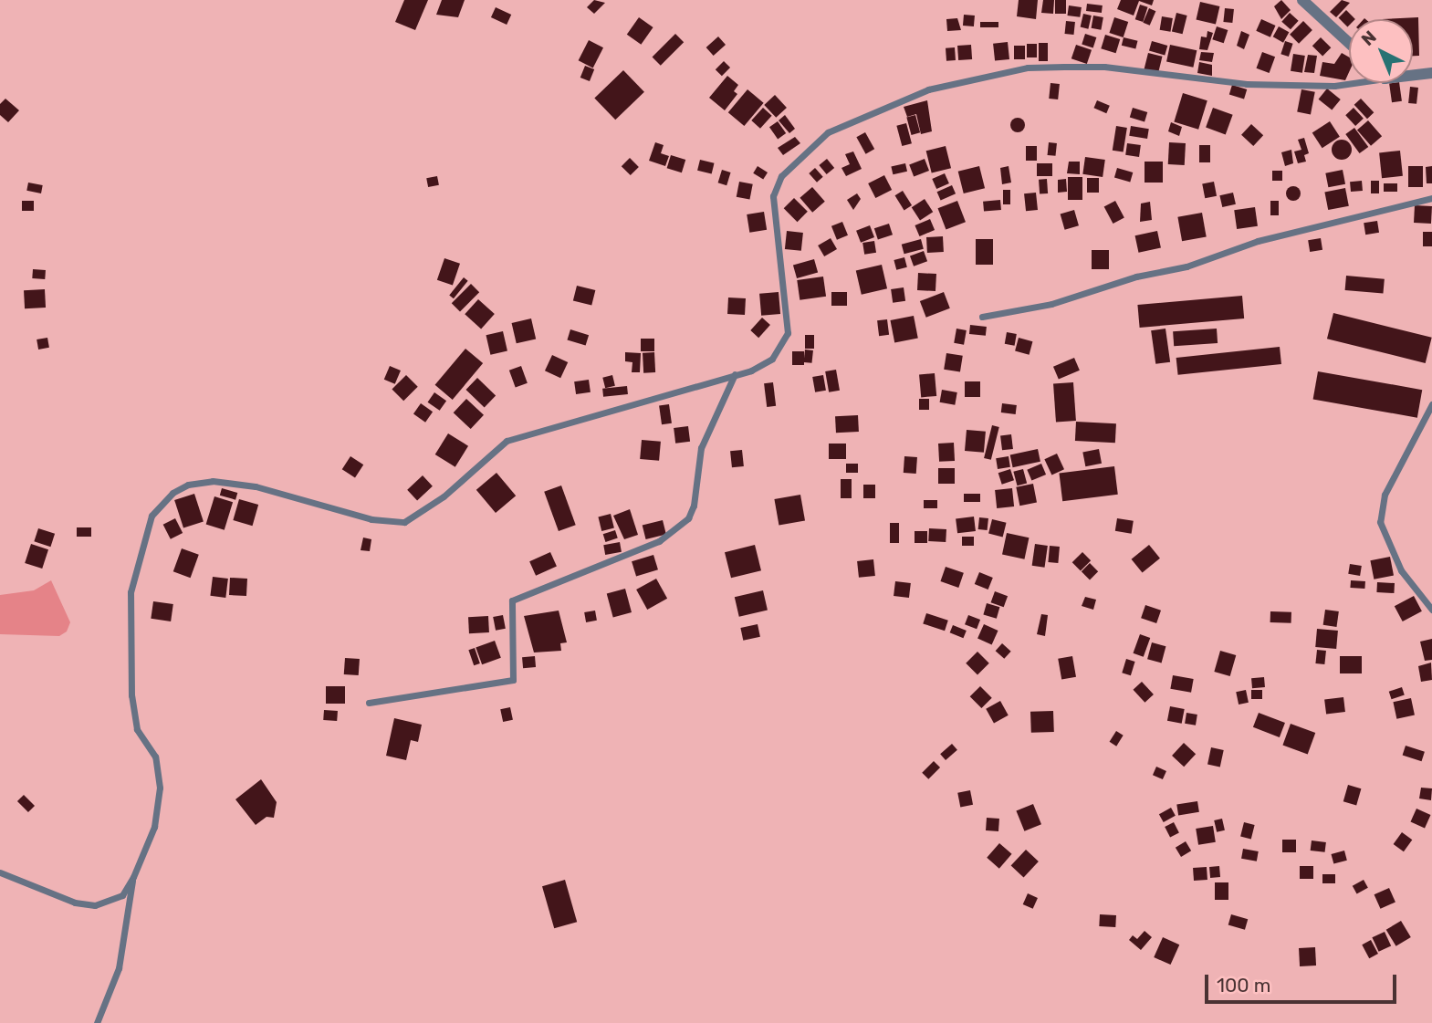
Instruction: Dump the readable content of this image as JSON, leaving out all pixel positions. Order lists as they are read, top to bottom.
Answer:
{
  "scale_bar": "100 m",
  "north": "top left"
}
